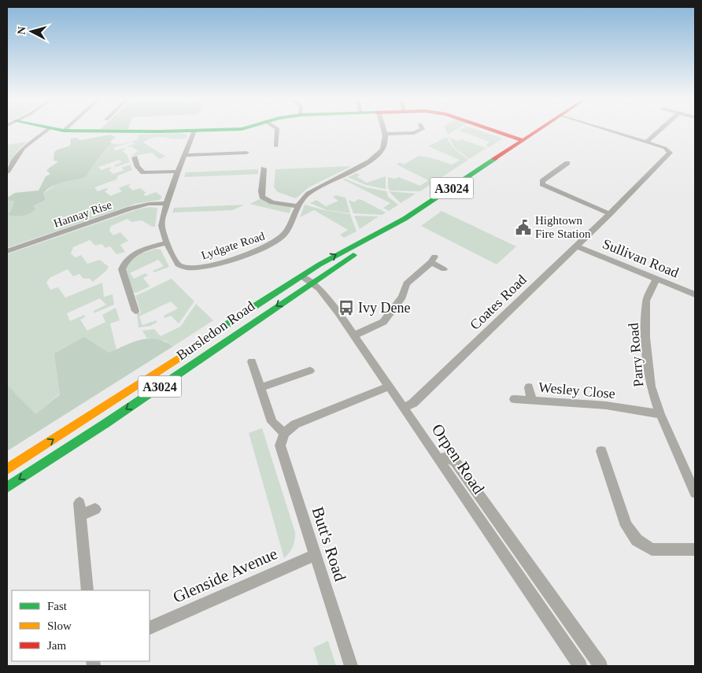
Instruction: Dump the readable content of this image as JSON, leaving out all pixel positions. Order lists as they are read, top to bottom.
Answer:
{
  "streets": {
    "main road": ["A3024", "Bursledon Road"],
    "street": [
      "Hannay Rise",
      "Lydgate Road",
      "Sullivan Road",
      "Coates Road",
      "Parry Road",
      "Wesley Close",
      "Orpen Road",
      "Butt's Road",
      "Glenside Avenue"
    ]
  },
  "crossings": [
    ["Hannay Rise", "Lydgate Road"],
    ["Sullivan Road", "Coates Road"],
    ["Sullivan Road", "Parry Road"],
    ["Coates Road", "Orpen Road"],
    ["Bursledon Road", "Orpen Road"],
    ["Parry Road", "Wesley Close"],
    ["Butt's Road", "Glenside Avenue"]
  ],
  "places": {
    "public building": ["Hightown Fire Station"],
    "bus stop": ["Ivy Dene"]
  },
  "legend": ["Fast", "Slow", "Jam"],
  "north": "left"
}
